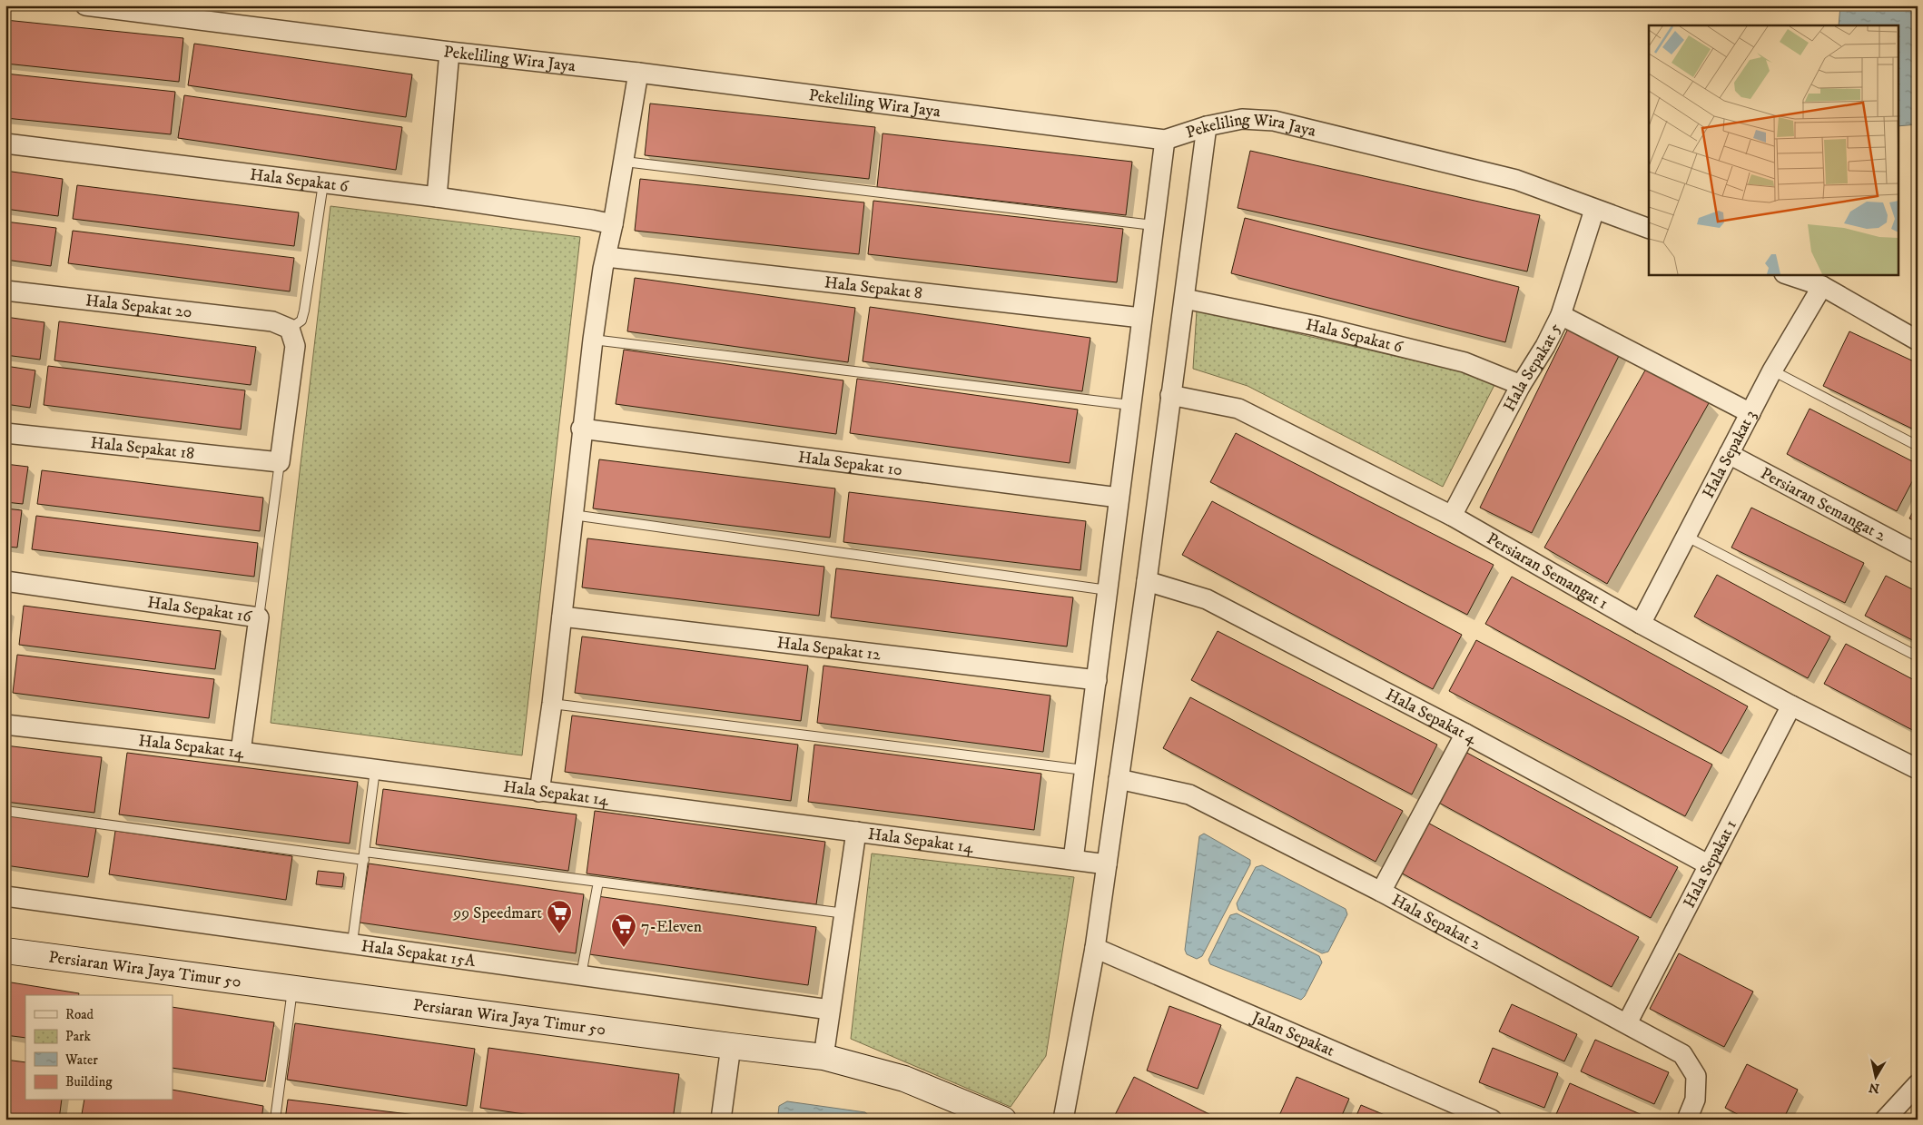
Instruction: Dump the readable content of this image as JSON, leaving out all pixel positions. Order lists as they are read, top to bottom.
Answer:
{
  "streets": {
    "street": [
      "Pekeliling Wira Jaya",
      "Hala Sepakat 6",
      "Hala Sepakat 8",
      "Hala Sepakat 20",
      "Hala Sepakat 5",
      "Hala Sepakat 18",
      "Hala Sepakat 3",
      "Hala Sepakat 10",
      "Persiaran Semangat 2",
      "Persiaran Semangat 1",
      "Hala Sepakat 16",
      "Hala Sepakat 12",
      "Hala Sepakat 4",
      "Hala Sepakat 14",
      "Hala Sepakat 1",
      "Hala Sepakat 2",
      "Hala Sepakat 15A",
      "Persiaran Wira Jaya Timur 50",
      "Jalan Sepakat"
    ]
  },
  "crossings": [
    ["Pekeliling Wira Jaya", "Hala Sepakat 5"],
    ["Hala Sepakat 6", "Hala Sepakat 5"],
    ["Hala Sepakat 5", "Persiaran Semangat 1"],
    ["Hala Sepakat 3", "Persiaran Semangat 2"],
    ["Hala Sepakat 3", "Persiaran Semangat 1"],
    ["Persiaran Semangat 1", "Hala Sepakat 1"],
    ["Hala Sepakat 16", "Hala Sepakat 14"],
    ["Hala Sepakat 4", "Hala Sepakat 1"],
    ["Hala Sepakat 1", "Hala Sepakat 2"]
  ],
  "places": {
    "supermarket": ["99 Speedmart", "7-Eleven"]
  },
  "legend": [
    "Road",
    "Park",
    "Water",
    "Building"
  ],
  "north": "bottom"
}
